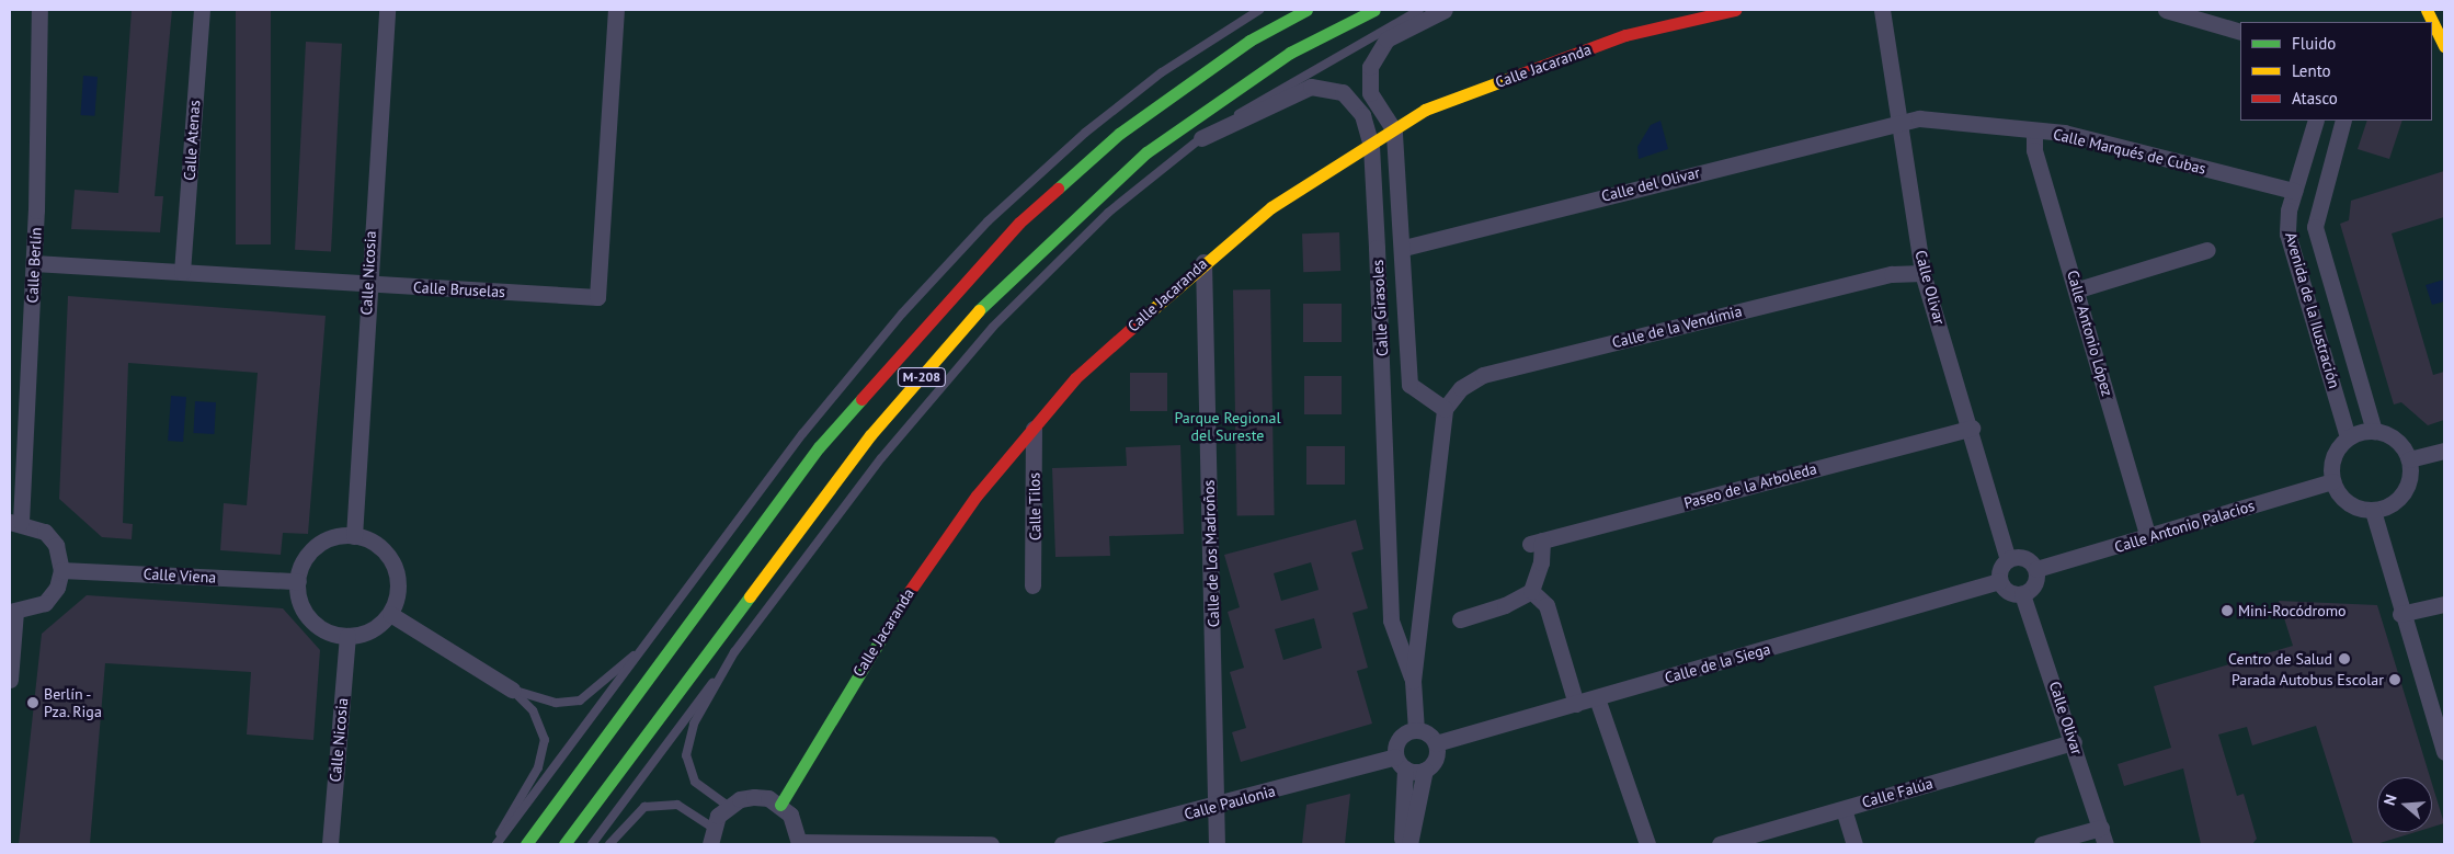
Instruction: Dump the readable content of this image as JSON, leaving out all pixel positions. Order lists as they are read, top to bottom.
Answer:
{
  "streets": {
    "main road": ["Calle Jacaranda", "M-208"],
    "street": [
      "Calle Atenas",
      "Calle Marqués de Cubas",
      "Calle del Olivar",
      "Calle Berlín",
      "Calle Nicosia",
      "Calle Olivar",
      "Calle Bruselas",
      "Calle Girasoles",
      "Avenida de la Ilustración",
      "Calle de la Vendimia",
      "Calle Antonio López",
      "Paseo de la Arboleda",
      "Calle Tilos",
      "Calle Antonio Palacios",
      "Calle de Los Madroños",
      "Calle Viena",
      "Calle de la Siega",
      "Calle Falúa",
      "Calle Paulonia"
    ]
  },
  "crossings": [
    ["Calle Jacaranda", "Calle Girasoles"],
    ["Calle Jacaranda", "Calle Tilos"],
    ["Calle Jacaranda", "Calle de Los Madroños"],
    ["Calle Atenas", "Calle Bruselas"],
    ["Calle Marqués de Cubas", "Calle del Olivar"],
    ["Calle Marqués de Cubas", "Calle Olivar"],
    ["Calle Marqués de Cubas", "Avenida de la Ilustración"],
    ["Calle Marqués de Cubas", "Calle Antonio López"],
    ["Calle del Olivar", "Calle Olivar"],
    ["Calle del Olivar", "Calle Girasoles"],
    ["Calle Berlín", "Calle Bruselas"],
    ["Calle Nicosia", "Calle Bruselas"],
    ["Calle Nicosia", "Calle Viena"],
    ["Calle Olivar", "Calle de la Vendimia"],
    ["Calle Olivar", "Paseo de la Arboleda"],
    ["Calle Olivar", "Calle Antonio Palacios"],
    ["Calle Olivar", "Calle de la Siega"],
    ["Calle Olivar", "Calle Falúa"],
    ["Calle Girasoles", "Calle de la Vendimia"],
    ["Calle Girasoles", "Calle de la Siega"],
    ["Calle Girasoles", "Calle Paulonia"],
    ["Avenida de la Ilustración", "Calle Antonio Palacios"],
    ["Calle Antonio López", "Calle Antonio Palacios"],
    ["Calle Antonio Palacios", "Calle de la Siega"],
    ["Calle de Los Madroños", "Calle Paulonia"],
    ["Calle de la Siega", "Calle Paulonia"]
  ],
  "parks": ["Parque Regional del Sureste"],
  "places": [
    "Mini-Rocódromo",
    "Centro de Salud",
    "Parada Autobus Escolar",
    "Berlín - Pza. Riga"
  ],
  "legend": ["Fluido", "Lento", "Atasco"],
  "north": "left"
}
